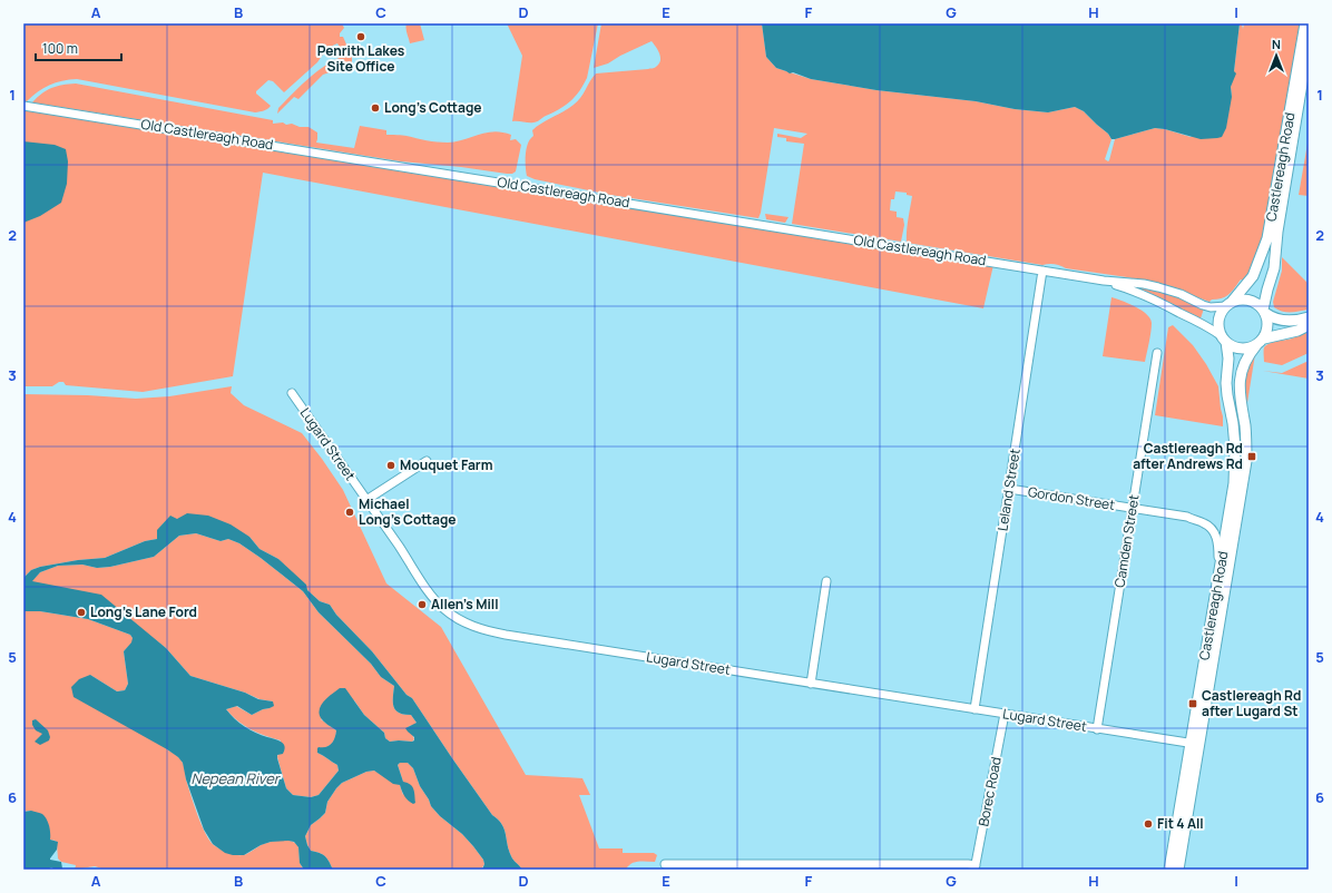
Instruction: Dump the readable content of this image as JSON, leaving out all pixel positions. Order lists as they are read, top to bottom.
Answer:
{
  "streets": {
    "main road": ["Castlereagh Road"],
    "street": [
      "Old Castlereagh Road",
      "Lugard Street",
      "Leland Street",
      "Gordon Street",
      "Camden Street",
      "Borec Road"
    ]
  },
  "crossings": [
    ["Old Castlereagh Road", "Castlereagh Road"],
    ["Old Castlereagh Road", "Leland Street"],
    ["Castlereagh Road", "Lugard Street"],
    ["Castlereagh Road", "Gordon Street"],
    ["Lugard Street", "Leland Street"],
    ["Lugard Street", "Camden Street"],
    ["Lugard Street", "Borec Road"],
    ["Leland Street", "Gordon Street"],
    ["Gordon Street", "Camden Street"]
  ],
  "water": ["Nepean River"],
  "places": {
    "other": [
      "Penrith Lakes Site Office",
      "Long's Cottage",
      "Mouquet Farm",
      "Michael Long's Cottage",
      "Allen's Mill",
      "Long's Lane Ford",
      "Fit 4 All"
    ],
    "transit": ["Castlereagh Rd after Andrews Rd", "Castlereagh Rd after Lugard St"]
  },
  "scale_bar": "100 m",
  "north": "top",
  "grid": {
    "columns": [
      "A",
      "B",
      "C",
      "D",
      "E",
      "F",
      "G",
      "H",
      "I"
    ],
    "rows": [
      "1",
      "2",
      "3",
      "4",
      "5",
      "6"
    ]
  }
}
